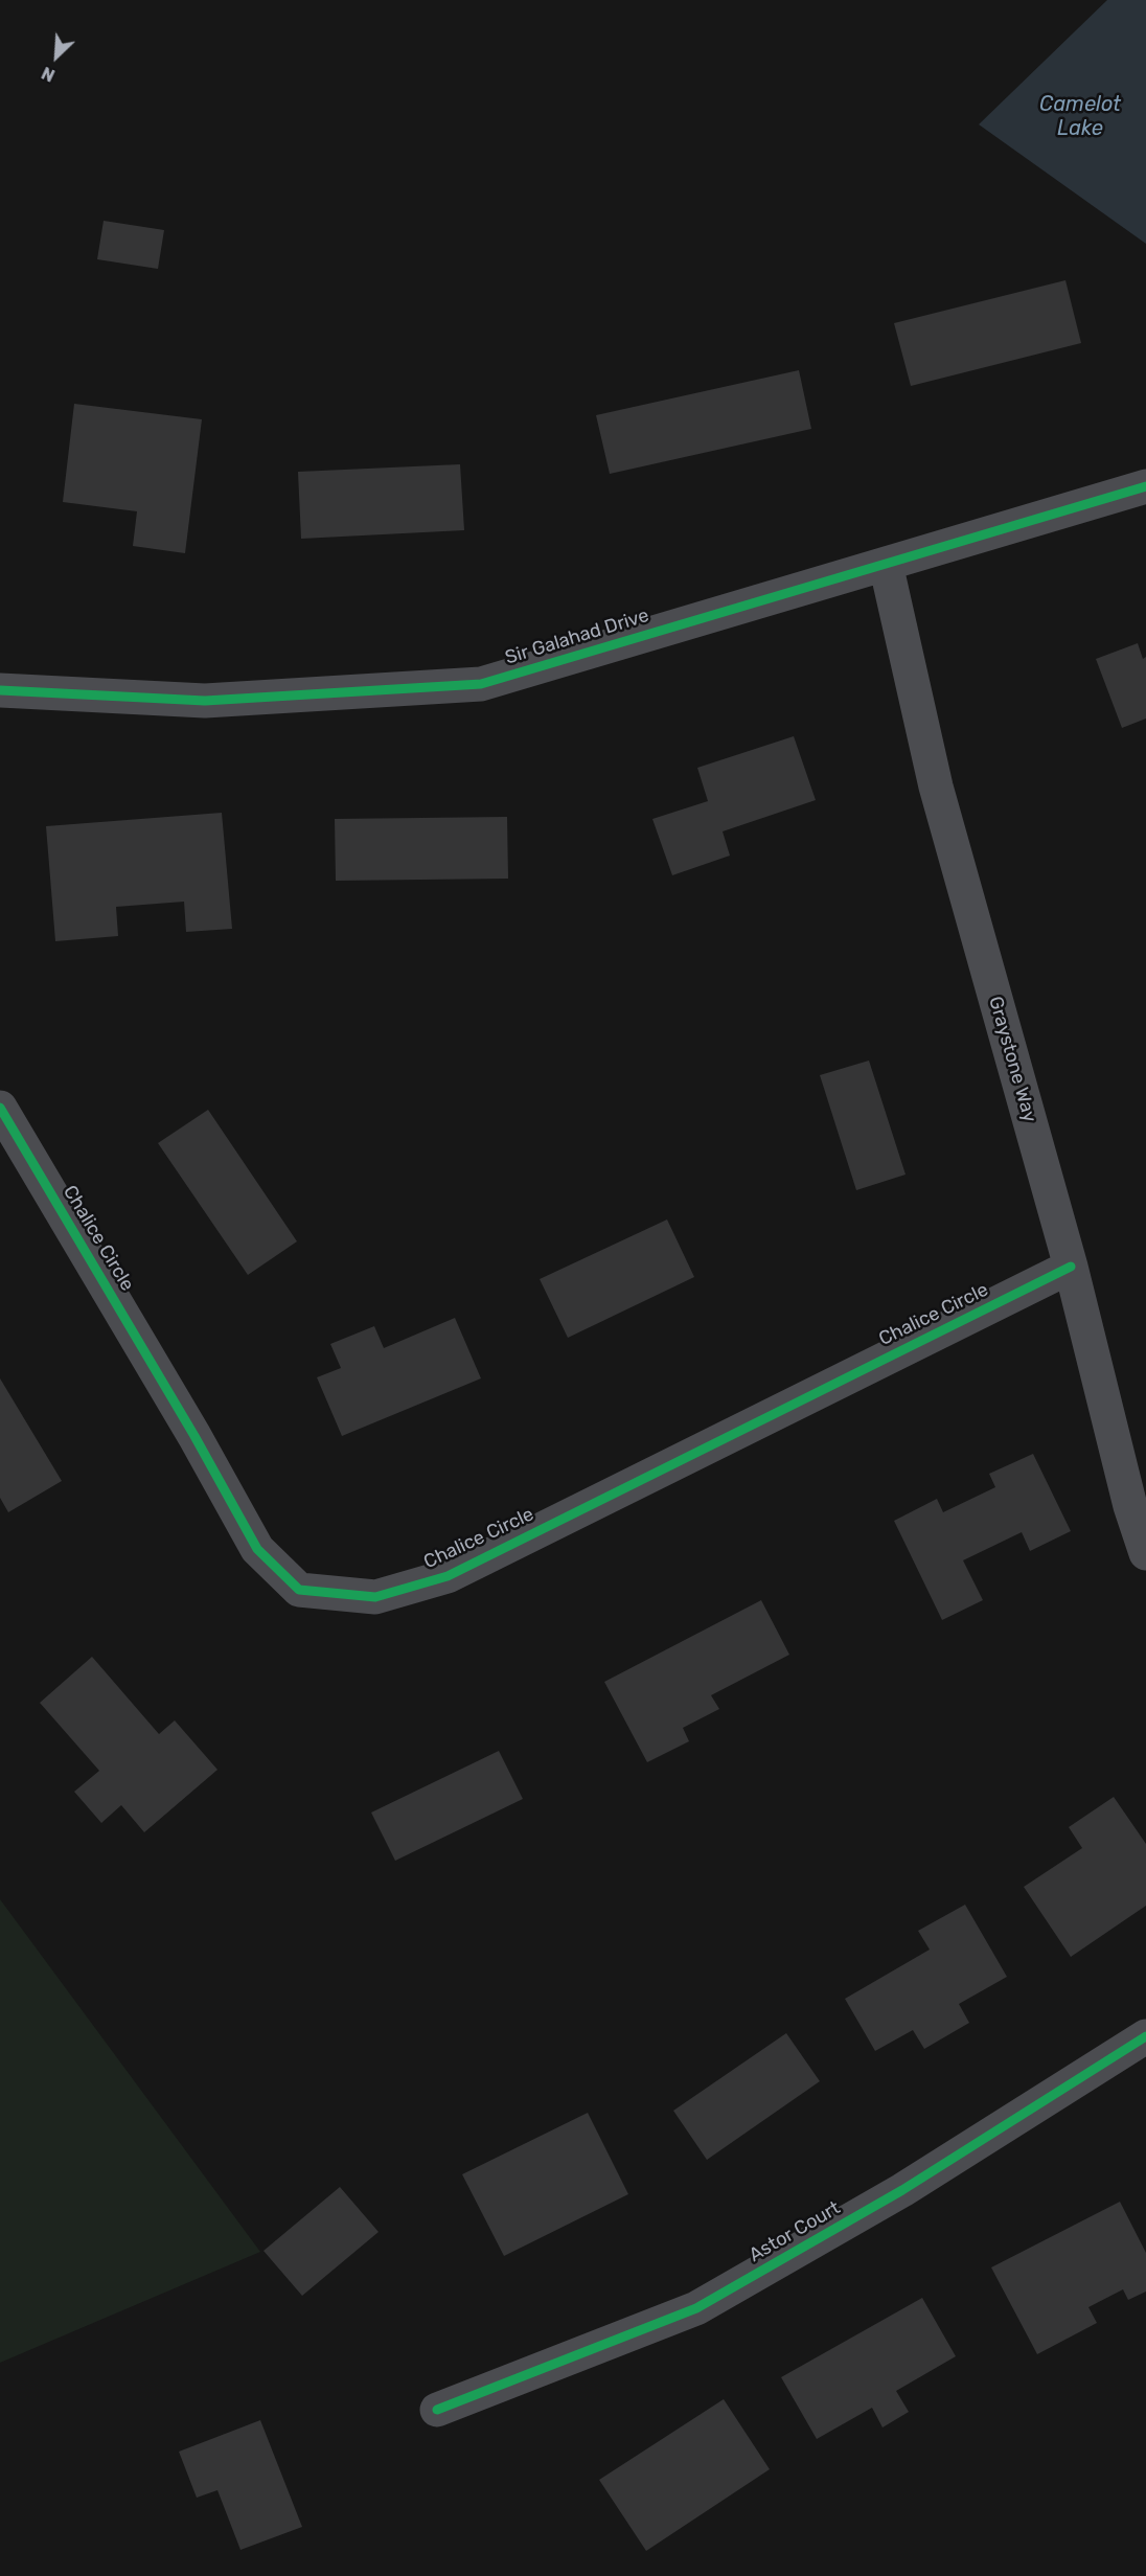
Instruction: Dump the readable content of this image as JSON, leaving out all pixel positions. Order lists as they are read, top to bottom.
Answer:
{
  "streets": {
    "street": [
      "Sir Galahad Drive",
      "Graystone Way",
      "Chalice Circle",
      "Astor Court"
    ]
  },
  "crossings": [
    ["Sir Galahad Drive", "Graystone Way"],
    ["Graystone Way", "Chalice Circle"]
  ],
  "water": ["Camelot Lake"],
  "north": "bottom left"
}
